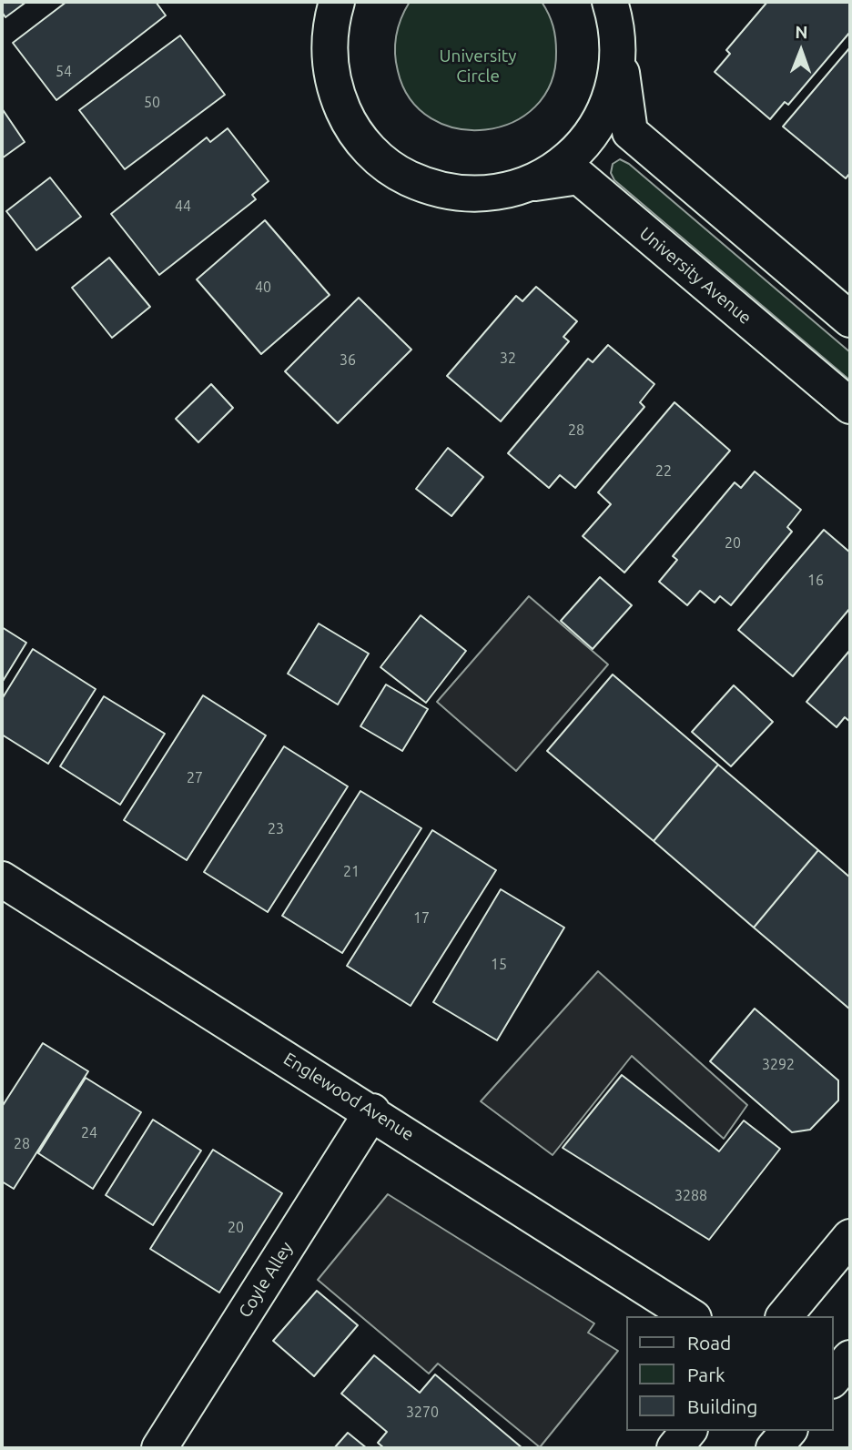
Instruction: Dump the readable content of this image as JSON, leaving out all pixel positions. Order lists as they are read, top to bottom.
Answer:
{
  "streets": {
    "street": ["University Avenue", "Englewood Avenue", "Coyle Alley"]
  },
  "crossings": [
    ["Englewood Avenue", "Coyle Alley"]
  ],
  "parks": ["University Circle"],
  "house_numbers": [
    "54",
    "50",
    "44",
    "40",
    "32",
    "36",
    "28",
    "22",
    "20",
    "16",
    "27",
    "23",
    "21",
    "17",
    "15",
    "3292",
    "24",
    "28",
    "3288",
    "20",
    "3270"
  ],
  "legend": ["Road", "Park", "Building"],
  "north": "top"
}
